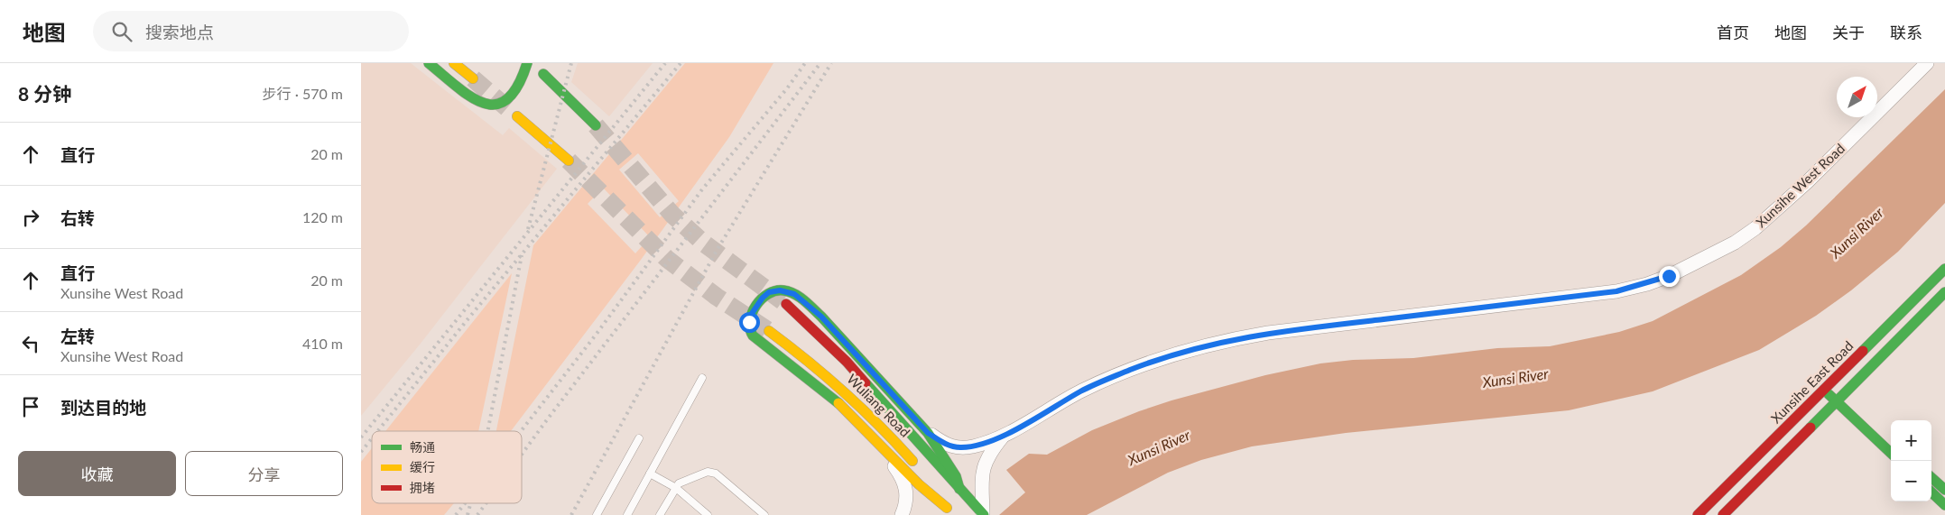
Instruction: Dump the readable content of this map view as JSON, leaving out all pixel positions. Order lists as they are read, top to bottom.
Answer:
{
  "streets": {
    "main road": ["Xunsihe East Road", "Wuliang Road"],
    "street": ["Xunsihe West Road"]
  },
  "crossings": [
    ["Xunsihe West Road", "Wuliang Road"]
  ],
  "water": ["Xunsi River"],
  "legend": ["畅通", "缓行", "拥堵"],
  "north": "top right",
  "page": {
    "header": "地图",
    "search": "搜索地点",
    "nav": [
      "首页",
      "地图",
      "关于",
      "联系"
    ],
    "heading": ["8 分钟", "步行 · 570 m"],
    "list": [
      ["直行", "20 m"],
      ["右转", "120 m"],
      ["直行", "Xunsihe West Road", "20 m"],
      ["左转", "Xunsihe West Road", "410 m"],
      "到达目的地"
    ],
    "map_buttons": ["+", "−"],
    "buttons": ["收藏", "分享"]
  }
}
